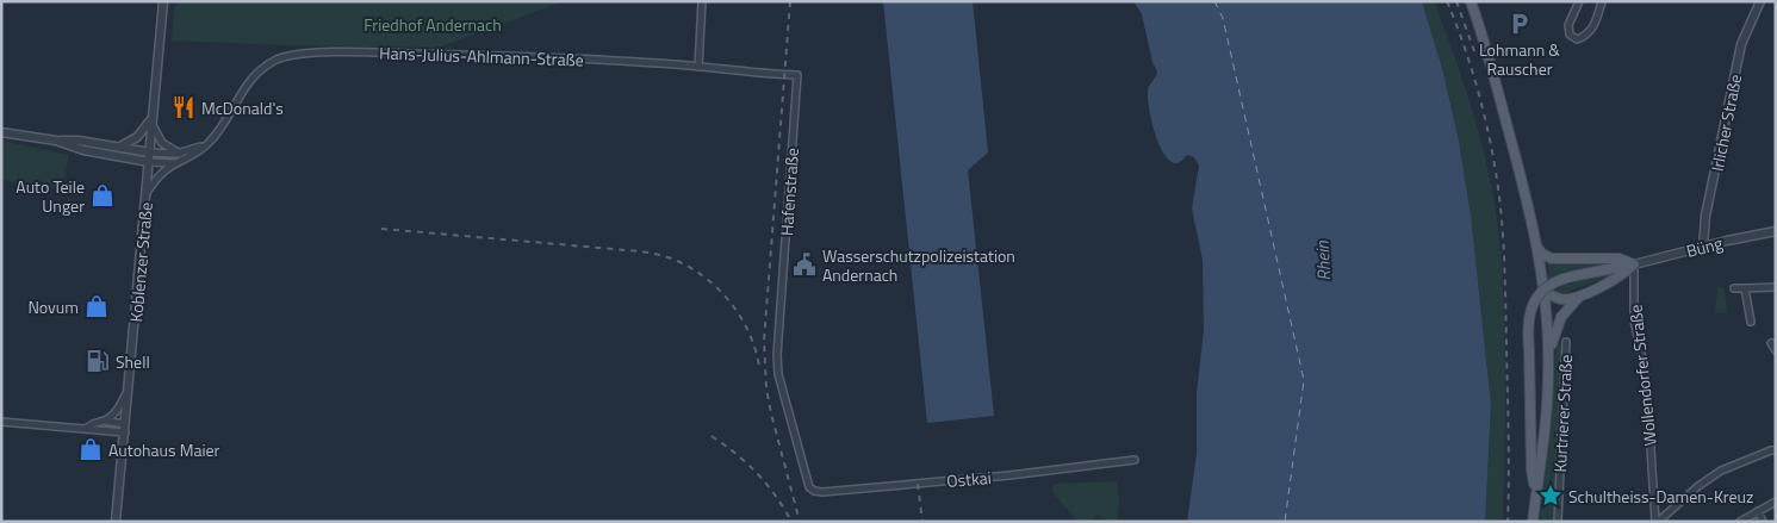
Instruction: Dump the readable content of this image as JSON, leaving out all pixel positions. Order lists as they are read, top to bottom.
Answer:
{
  "streets": {
    "street": [
      "Hans-Julius-Ahlmann-Straße",
      "Irlicher Straße",
      "Hafenstraße",
      "Büng",
      "Koblenzer Straße",
      "Wollendorfer Straße",
      "Kurtrierer Straße",
      "Ostkai"
    ]
  },
  "crossings": [
    ["Hans-Julius-Ahlmann-Straße", "Hafenstraße"],
    ["Hans-Julius-Ahlmann-Straße", "Koblenzer Straße"],
    ["Irlicher Straße", "Büng"],
    ["Hafenstraße", "Ostkai"],
    ["Büng", "Wollendorfer Straße"]
  ],
  "water": ["Rhein"],
  "parks": ["Friedhof Andernach"],
  "places": {
    "parking": ["Lohmann & Rauscher"],
    "restaurant": ["McDonald's"],
    "shop": ["Auto Teile Unger", "Novum", "Autohaus Maier"],
    "public building": ["Wasserschutzpolizeistation Andernach"],
    "fuel station": ["Shell"],
    "place": ["Schultheiss-Damen-Kreuz"]
  }
}
